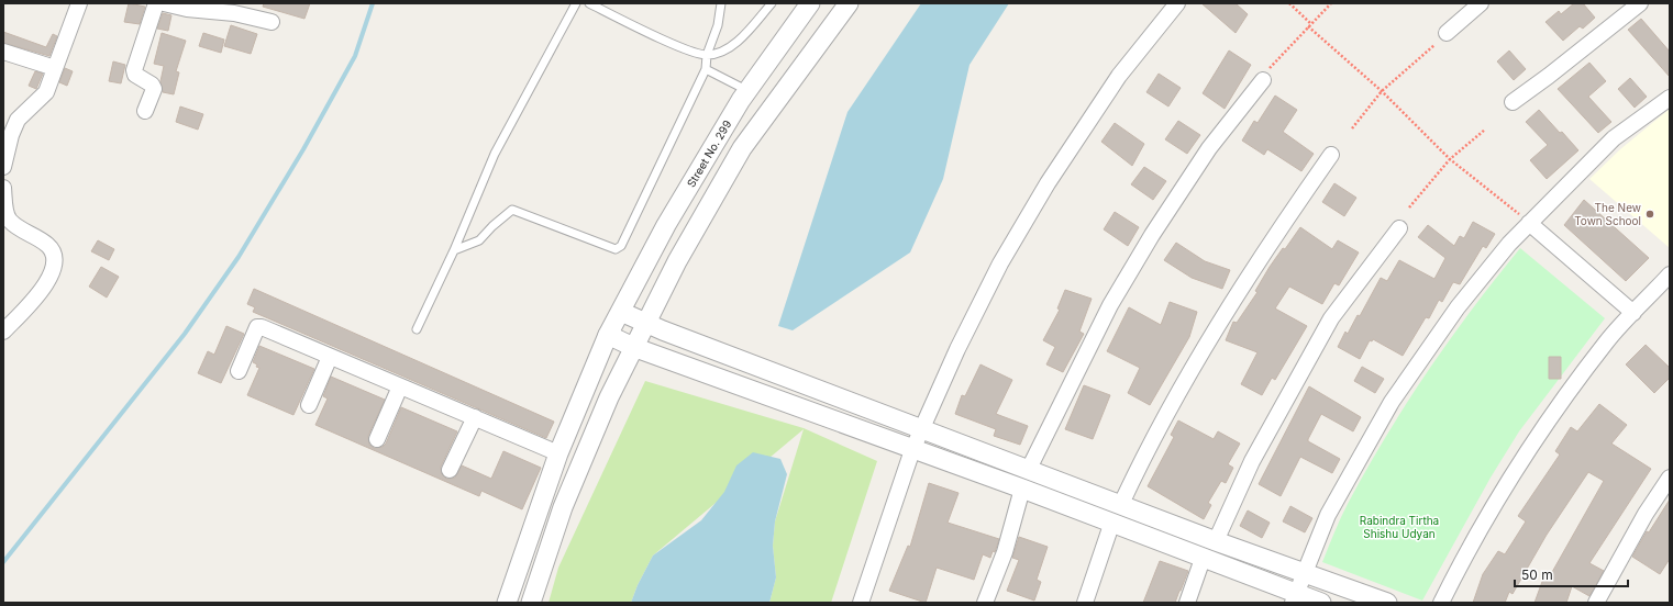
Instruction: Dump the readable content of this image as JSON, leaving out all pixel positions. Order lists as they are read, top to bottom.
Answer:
{
  "streets": {
    "street": ["Street No. 299"]
  },
  "parks": ["Rabindra Tirtha Shishu Udyan"],
  "places": ["The New Town School"],
  "scale_bar": "50 m"
}
